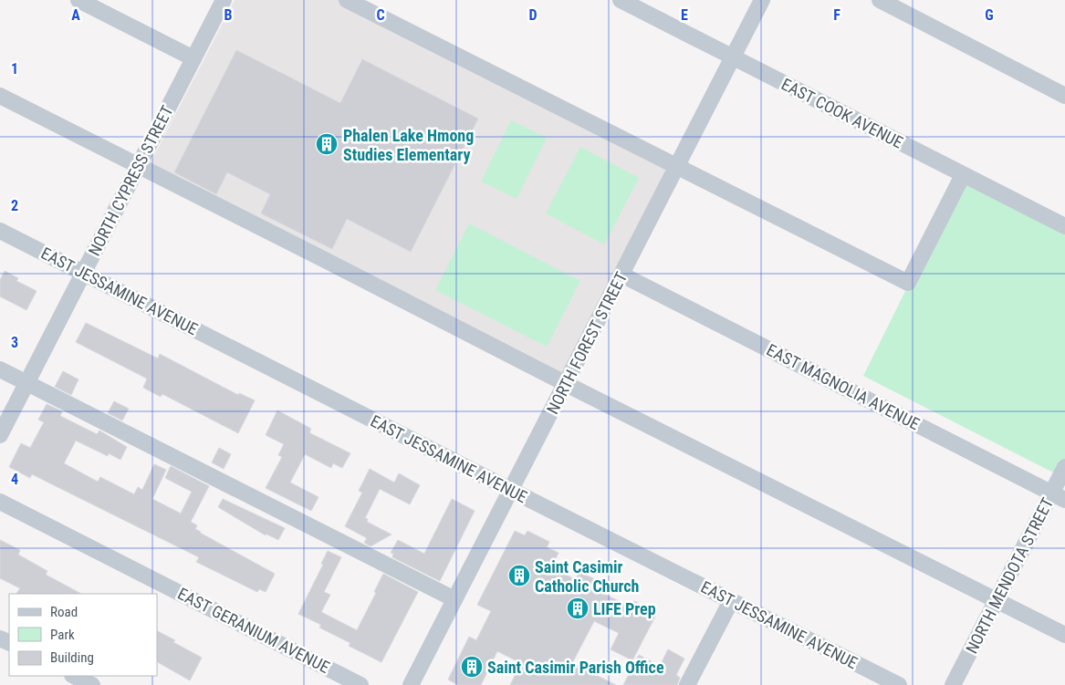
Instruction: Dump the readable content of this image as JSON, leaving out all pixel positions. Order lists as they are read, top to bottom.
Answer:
{
  "streets": {
    "street": [
      "EAST COOK AVENUE",
      "NORTH CYPRESS STREET",
      "EAST JESSAMINE AVENUE",
      "NORTH FOREST STREET",
      "EAST MAGNOLIA AVENUE",
      "NORTH MENDOTA STREET",
      "EAST GERANIUM AVENUE"
    ]
  },
  "crossings": [
    ["EAST COOK AVENUE", "NORTH FOREST STREET"],
    ["NORTH CYPRESS STREET", "EAST JESSAMINE AVENUE"],
    ["EAST JESSAMINE AVENUE", "NORTH FOREST STREET"],
    ["NORTH FOREST STREET", "EAST MAGNOLIA AVENUE"],
    ["EAST MAGNOLIA AVENUE", "NORTH MENDOTA STREET"]
  ],
  "places": {
    "building": [
      "Phalen Lake Hmong Studies Elementary",
      "Saint Casimir Catholic Church",
      "LIFE Prep",
      "Saint Casimir Parish Office"
    ]
  },
  "legend": ["Road", "Park", "Building"],
  "grid": {
    "columns": [
      "A",
      "B",
      "C",
      "D",
      "E",
      "F",
      "G"
    ],
    "rows": [
      "1",
      "2",
      "3",
      "4"
    ]
  }
}
